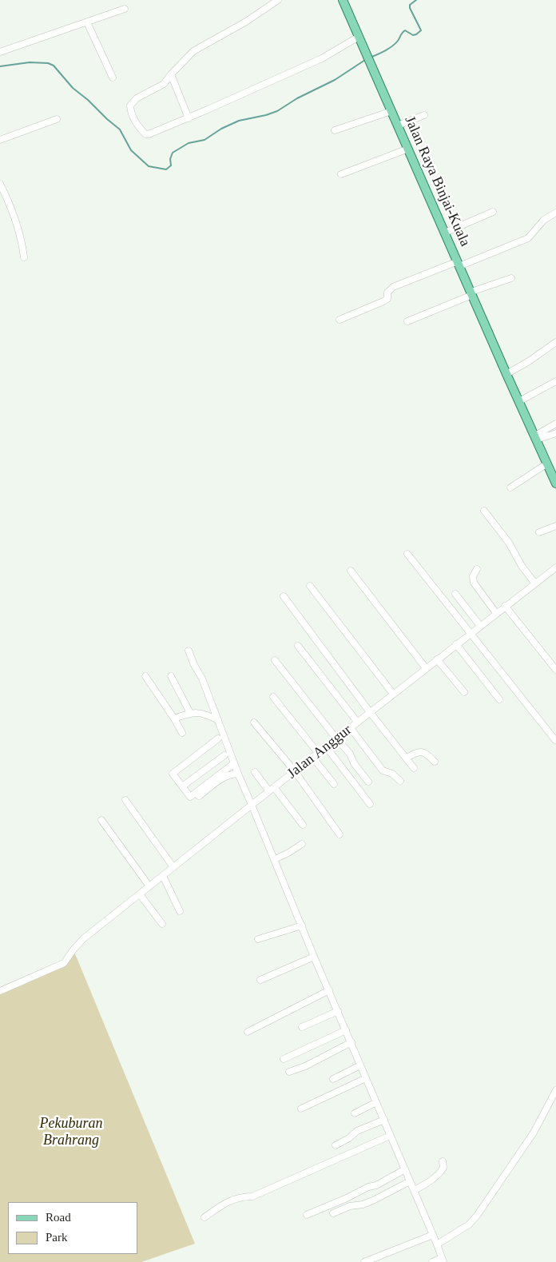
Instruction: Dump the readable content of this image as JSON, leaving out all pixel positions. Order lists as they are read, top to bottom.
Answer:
{
  "streets": {
    "main road": ["Jalan Raya Binjai-Kuala"],
    "street": ["Jalan Anggur"]
  },
  "parks": ["Pekuburan Brahrang"],
  "legend": ["Road", "Park"]
}
